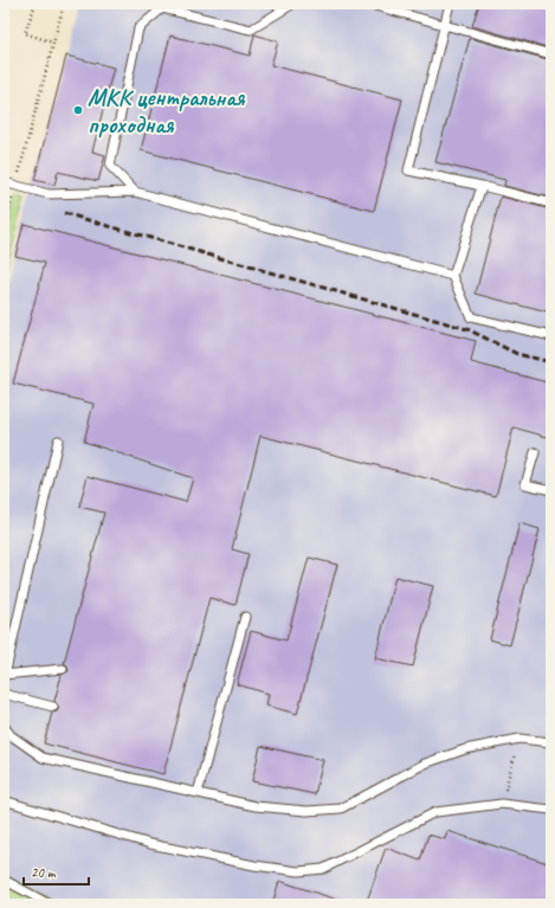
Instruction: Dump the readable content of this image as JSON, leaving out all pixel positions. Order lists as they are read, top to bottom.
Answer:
{
  "places": ["МКК центральная проходная"],
  "scale_bar": "20 m"
}
